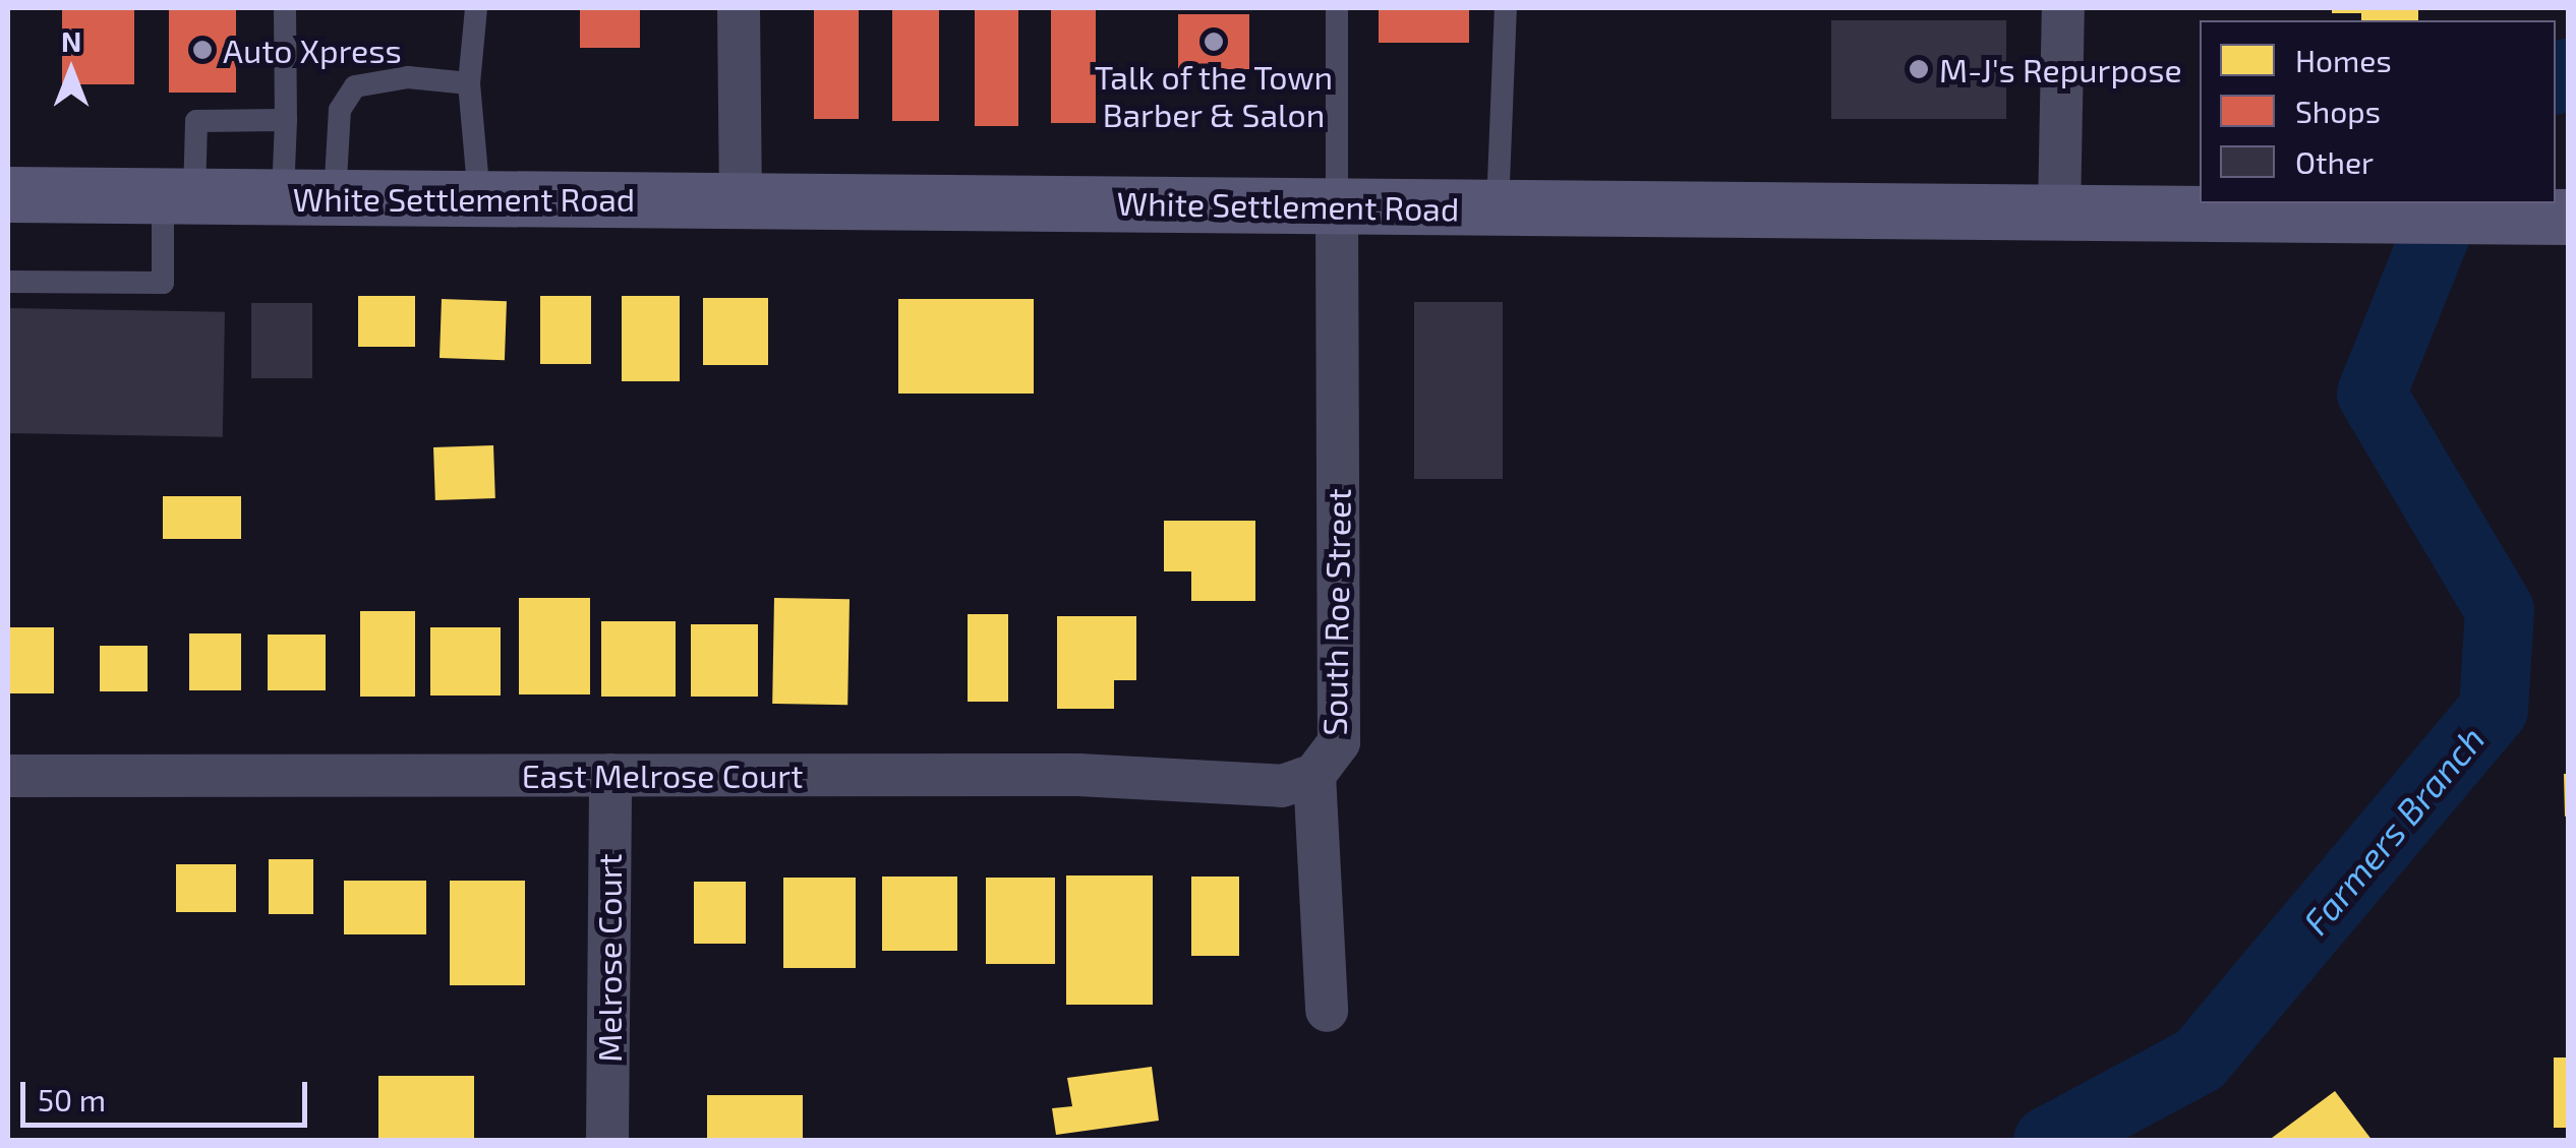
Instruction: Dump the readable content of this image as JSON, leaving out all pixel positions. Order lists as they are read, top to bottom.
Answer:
{
  "streets": {
    "main road": ["White Settlement Road"],
    "street": ["South Roe Street", "East Melrose Court", "Melrose Court"]
  },
  "crossings": [
    ["White Settlement Road", "South Roe Street"],
    ["South Roe Street", "East Melrose Court"],
    ["East Melrose Court", "Melrose Court"]
  ],
  "water": ["Farmers Branch"],
  "places": ["Talk of the Town Barber & Salon", "Auto Xpress", "M-J's Repurpose"],
  "legend": ["Homes", "Shops", "Other"],
  "scale_bar": "50 m",
  "north": "top"
}
